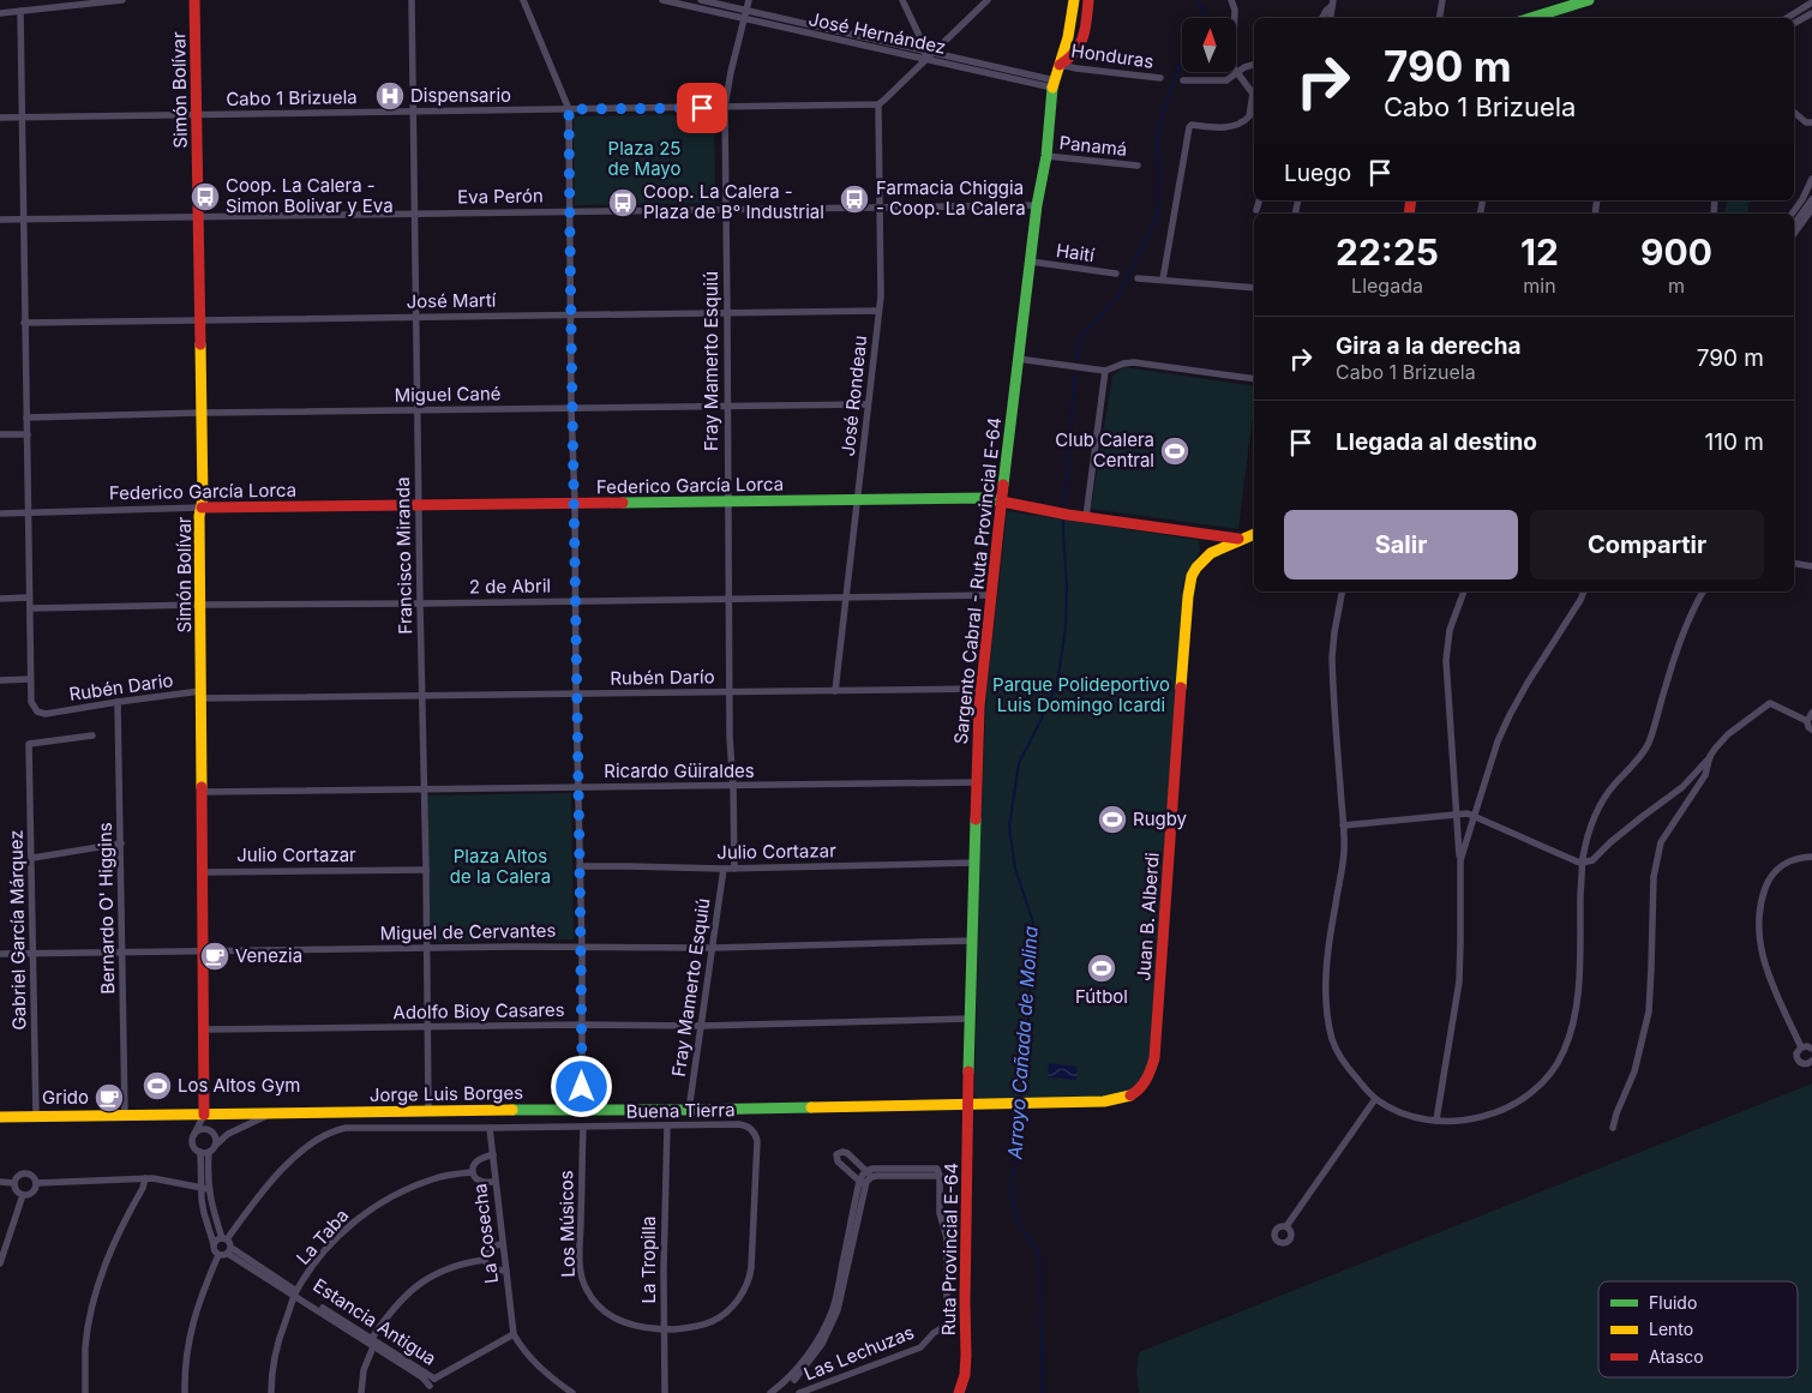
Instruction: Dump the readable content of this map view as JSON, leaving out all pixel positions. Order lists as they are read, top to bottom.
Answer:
{
  "streets": {
    "street": [
      "José Hernández",
      "Honduras",
      "Simón Bolívar",
      "Cabo 1 Brizuela",
      "Panamá",
      "Eva Perón",
      "Haití",
      "José Martí",
      "Fray Mamerto Esquiú",
      "Miguel Cané",
      "José Rondeau",
      "Federico García Lorca",
      "Francisco Miranda",
      "Sargento Cabral - Ruta Provincial E-64",
      "2 de Abril",
      "Rubén Darío",
      "Rubén Dario",
      "Ricardo Güiraldes",
      "Julio Cortazar",
      "Bernardo O' Higgins",
      "Juan B. Alberdi",
      "Gabriel García Márquez",
      "Miguel de Cervantes",
      "Adolfo Bioy Casares",
      "Jorge Luis Borges",
      "Buena Tierra",
      "Los Músicos",
      "La Cosecha",
      "La Taba",
      "Ruta Provincial E-64",
      "La Tropilla",
      "Estancia Antigua",
      "Las Lechuzas"
    ]
  },
  "crossings": [
    ["José Hernández", "Fray Mamerto Esquiú"],
    ["José Hernández", "Sargento Cabral - Ruta Provincial E-64"],
    ["Honduras", "Sargento Cabral - Ruta Provincial E-64"],
    ["Simón Bolívar", "Cabo 1 Brizuela"],
    ["Simón Bolívar", "Eva Perón"],
    ["Simón Bolívar", "José Martí"],
    ["Simón Bolívar", "Miguel Cané"],
    ["Simón Bolívar", "Federico García Lorca"],
    ["Simón Bolívar", "2 de Abril"],
    ["Simón Bolívar", "Rubén Darío"],
    ["Simón Bolívar", "Rubén Dario"],
    ["Simón Bolívar", "Ricardo Güiraldes"],
    ["Simón Bolívar", "Julio Cortazar"],
    ["Simón Bolívar", "Miguel de Cervantes"],
    ["Simón Bolívar", "Adolfo Bioy Casares"],
    ["Simón Bolívar", "Jorge Luis Borges"],
    ["Cabo 1 Brizuela", "Fray Mamerto Esquiú"],
    ["Cabo 1 Brizuela", "José Rondeau"],
    ["Cabo 1 Brizuela", "Francisco Miranda"],
    ["Panamá", "Sargento Cabral - Ruta Provincial E-64"],
    ["Eva Perón", "Fray Mamerto Esquiú"],
    ["Eva Perón", "José Rondeau"],
    ["Eva Perón", "Francisco Miranda"],
    ["Eva Perón", "Sargento Cabral - Ruta Provincial E-64"],
    ["Haití", "Sargento Cabral - Ruta Provincial E-64"],
    ["José Martí", "Fray Mamerto Esquiú"],
    ["José Martí", "José Rondeau"],
    ["José Martí", "Francisco Miranda"],
    ["Fray Mamerto Esquiú", "Miguel Cané"],
    ["Fray Mamerto Esquiú", "Federico García Lorca"],
    ["Fray Mamerto Esquiú", "2 de Abril"],
    ["Fray Mamerto Esquiú", "Rubén Darío"],
    ["Fray Mamerto Esquiú", "Ricardo Güiraldes"],
    ["Fray Mamerto Esquiú", "Julio Cortazar"],
    ["Fray Mamerto Esquiú", "Miguel de Cervantes"],
    ["Fray Mamerto Esquiú", "Adolfo Bioy Casares"],
    ["Fray Mamerto Esquiú", "Jorge Luis Borges"],
    ["Miguel Cané", "José Rondeau"],
    ["Miguel Cané", "Francisco Miranda"],
    ["José Rondeau", "Federico García Lorca"],
    ["José Rondeau", "2 de Abril"],
    ["José Rondeau", "Rubén Darío"],
    ["Federico García Lorca", "Francisco Miranda"],
    ["Federico García Lorca", "Sargento Cabral - Ruta Provincial E-64"],
    ["Francisco Miranda", "2 de Abril"],
    ["Francisco Miranda", "Rubén Darío"],
    ["Francisco Miranda", "Ricardo Güiraldes"],
    ["Francisco Miranda", "Julio Cortazar"],
    ["Francisco Miranda", "Miguel de Cervantes"],
    ["Francisco Miranda", "Adolfo Bioy Casares"],
    ["Francisco Miranda", "Jorge Luis Borges"],
    ["Sargento Cabral - Ruta Provincial E-64", "2 de Abril"],
    ["Sargento Cabral - Ruta Provincial E-64", "Rubén Darío"],
    ["Sargento Cabral - Ruta Provincial E-64", "Ricardo Güiraldes"],
    ["Sargento Cabral - Ruta Provincial E-64", "Julio Cortazar"],
    ["Sargento Cabral - Ruta Provincial E-64", "Miguel de Cervantes"],
    ["Sargento Cabral - Ruta Provincial E-64", "Adolfo Bioy Casares"],
    ["Sargento Cabral - Ruta Provincial E-64", "Jorge Luis Borges"],
    ["Sargento Cabral - Ruta Provincial E-64", "Ruta Provincial E-64"],
    ["Rubén Darío", "Rubén Dario"],
    ["Rubén Dario", "Bernardo O' Higgins"],
    ["Bernardo O' Higgins", "Miguel de Cervantes"],
    ["Bernardo O' Higgins", "Jorge Luis Borges"],
    ["Juan B. Alberdi", "Jorge Luis Borges"],
    ["Gabriel García Márquez", "Miguel de Cervantes"],
    ["Gabriel García Márquez", "Jorge Luis Borges"],
    ["Jorge Luis Borges", "Ruta Provincial E-64"],
    ["Buena Tierra", "Los Músicos"],
    ["Buena Tierra", "La Cosecha"],
    ["Buena Tierra", "La Tropilla"],
    ["Buena Tierra", "Estancia Antigua"],
    ["Los Músicos", "La Tropilla"],
    ["La Cosecha", "La Taba"],
    ["La Taba", "Estancia Antigua"]
  ],
  "water": ["Arroyo Cañada de Molina"],
  "parks": ["Plaza 25 de Mayo", "Parque Polideportivo Luis Domingo Icardi", "Plaza Altos de la Calera"],
  "places": {
    "hospital": ["Dispensario"],
    "bus stop": ["Coop. La Calera - Simon Bolivar y Eva", "Farmacia Chiggia - Coop. La Calera", "Coop. La Calera - Plaza de B° Industrial"],
    "sports": [
      "Club Calera Central",
      "Rugby",
      "Fútbol",
      "Los Altos Gym"
    ],
    "cafe": ["Venezia", "Grido"]
  },
  "legend": ["Fluido", "Lento", "Atasco"],
  "north": "top",
  "page": {
    "turn": ["790 m", "Cabo 1 Brizuela"],
    "then": "Luego",
    "eta": [
      "22:25",
      "Llegada",
      "12",
      "min",
      "900",
      "m"
    ],
    "list": [
      {
        "name": "Gira a la derecha",
        "note": "Cabo 1 Brizuela",
        "value": "790 m"
      },
      {
        "name": "Llegada al destino",
        "value": "110 m"
      }
    ],
    "buttons": ["Salir", "Compartir"]
  }
}
